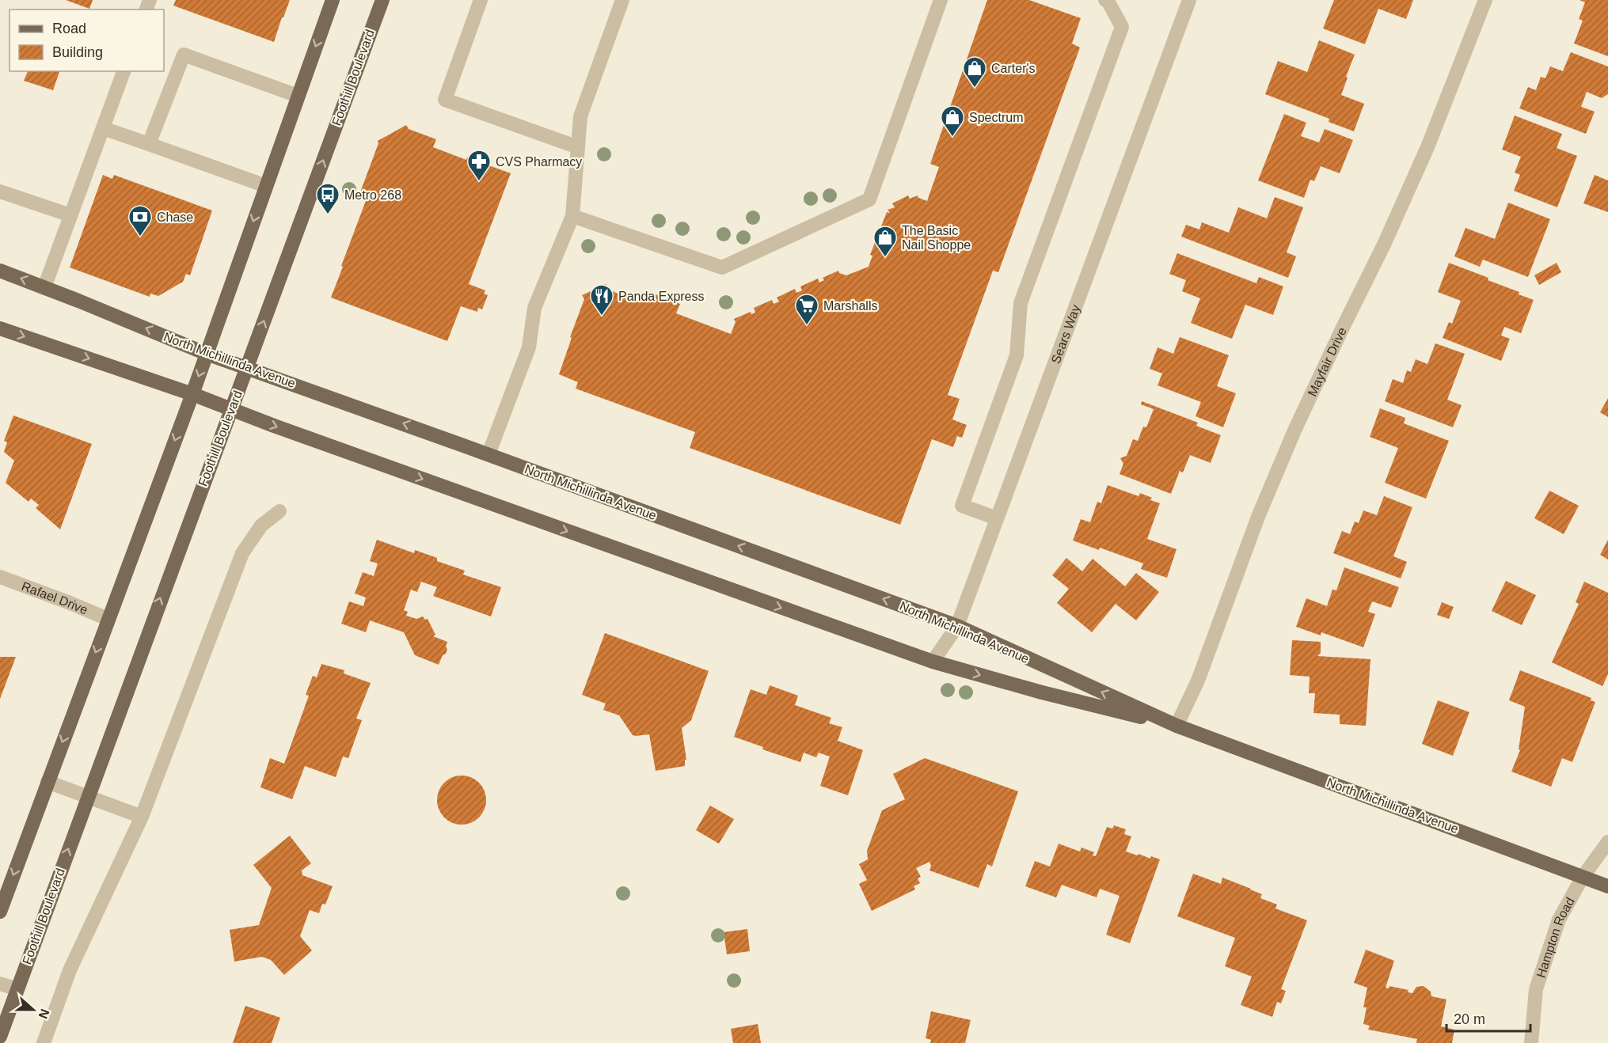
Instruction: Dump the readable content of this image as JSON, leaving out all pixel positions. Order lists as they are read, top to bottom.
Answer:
{
  "streets": {
    "main road": ["Foothill Boulevard", "North Michillinda Avenue"],
    "street": [
      "Sears Way",
      "Mayfair Drive",
      "Rafael Drive",
      "Hampton Road"
    ]
  },
  "crossings": [
    ["Foothill Boulevard", "North Michillinda Avenue"],
    ["Sears Way", "North Michillinda Avenue"],
    ["North Michillinda Avenue", "Mayfair Drive"],
    ["North Michillinda Avenue", "Hampton Road"]
  ],
  "places": {
    "shop": ["Carter's", "Spectrum", "The Basic Nail Shoppe"],
    "pharmacy": ["CVS Pharmacy"],
    "bus stop": ["Metro 268"],
    "bank": ["Chase"],
    "restaurant": ["Panda Express"],
    "supermarket": ["Marshalls"]
  },
  "legend": ["Road", "Building"],
  "scale_bar": "20 m",
  "north": "right"
}
